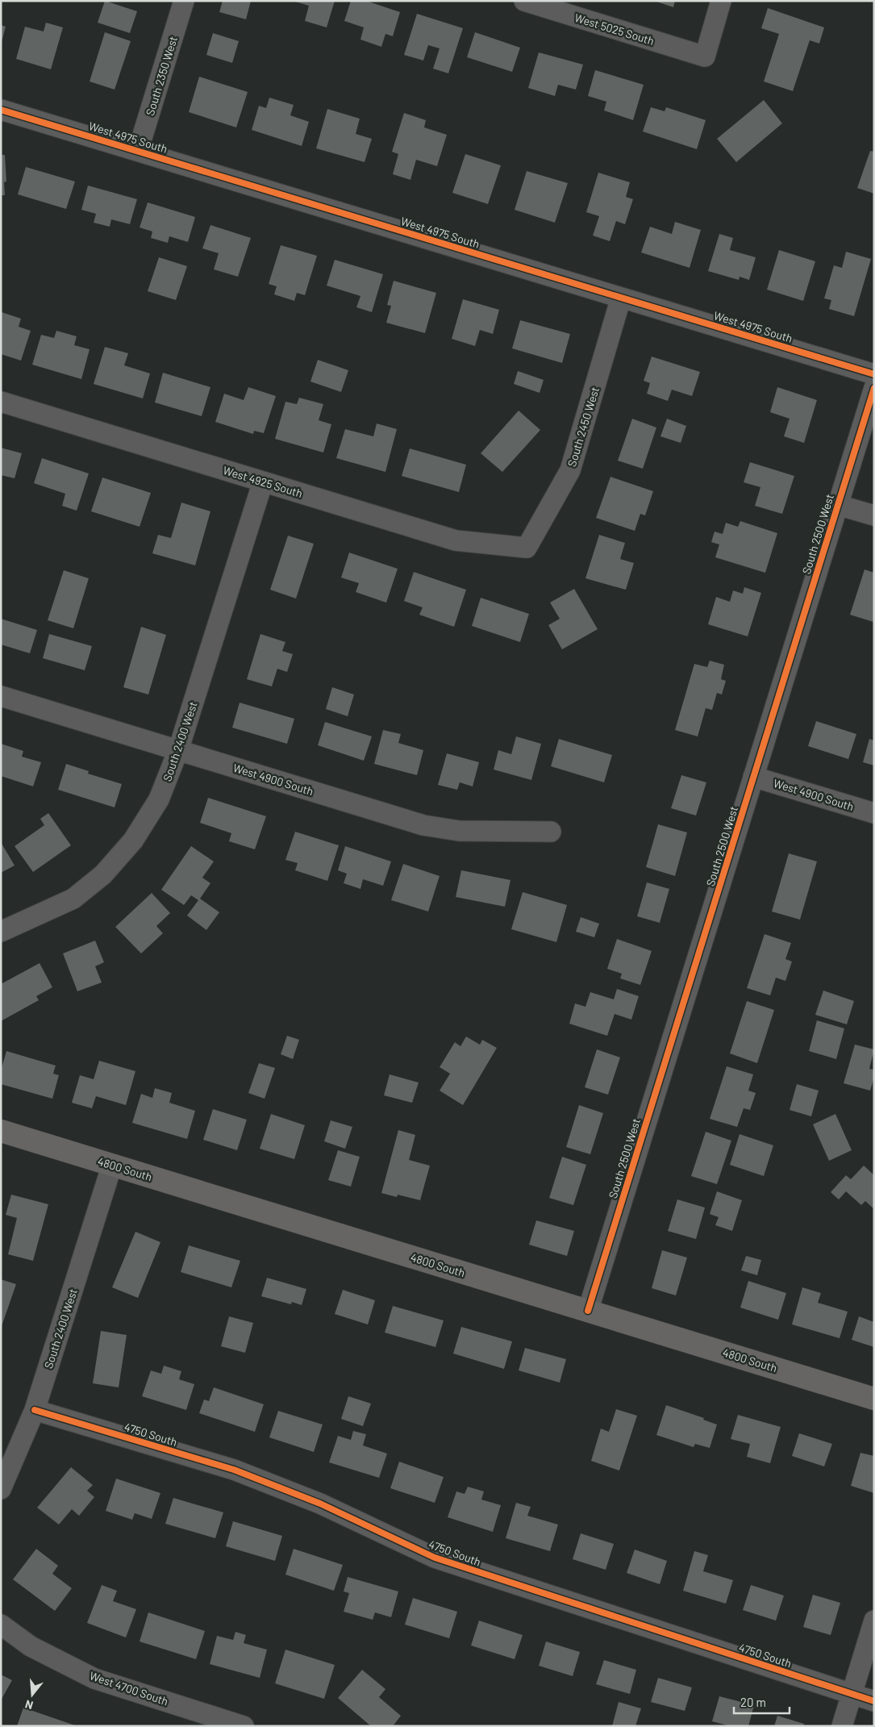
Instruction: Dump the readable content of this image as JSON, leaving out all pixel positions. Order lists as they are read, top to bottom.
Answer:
{
  "streets": {
    "main road": ["4800 South"],
    "street": [
      "West 5025 South",
      "South 2350 West",
      "West 4975 South",
      "South 2450 West",
      "West 4925 South",
      "South 2500 West",
      "South 2400 West",
      "West 4900 South",
      "4750 South",
      "West 4700 South"
    ]
  },
  "crossings": [
    ["South 2350 West", "West 4975 South"],
    ["West 4975 South", "South 2450 West"],
    ["South 2450 West", "West 4925 South"],
    ["West 4925 South", "South 2400 West"],
    ["South 2500 West", "West 4900 South"],
    ["South 2500 West", "4800 South"],
    ["South 2400 West", "West 4900 South"],
    ["South 2400 West", "4800 South"],
    ["South 2400 West", "4750 South"]
  ],
  "scale_bar": "20 m",
  "north": "bottom"
}
